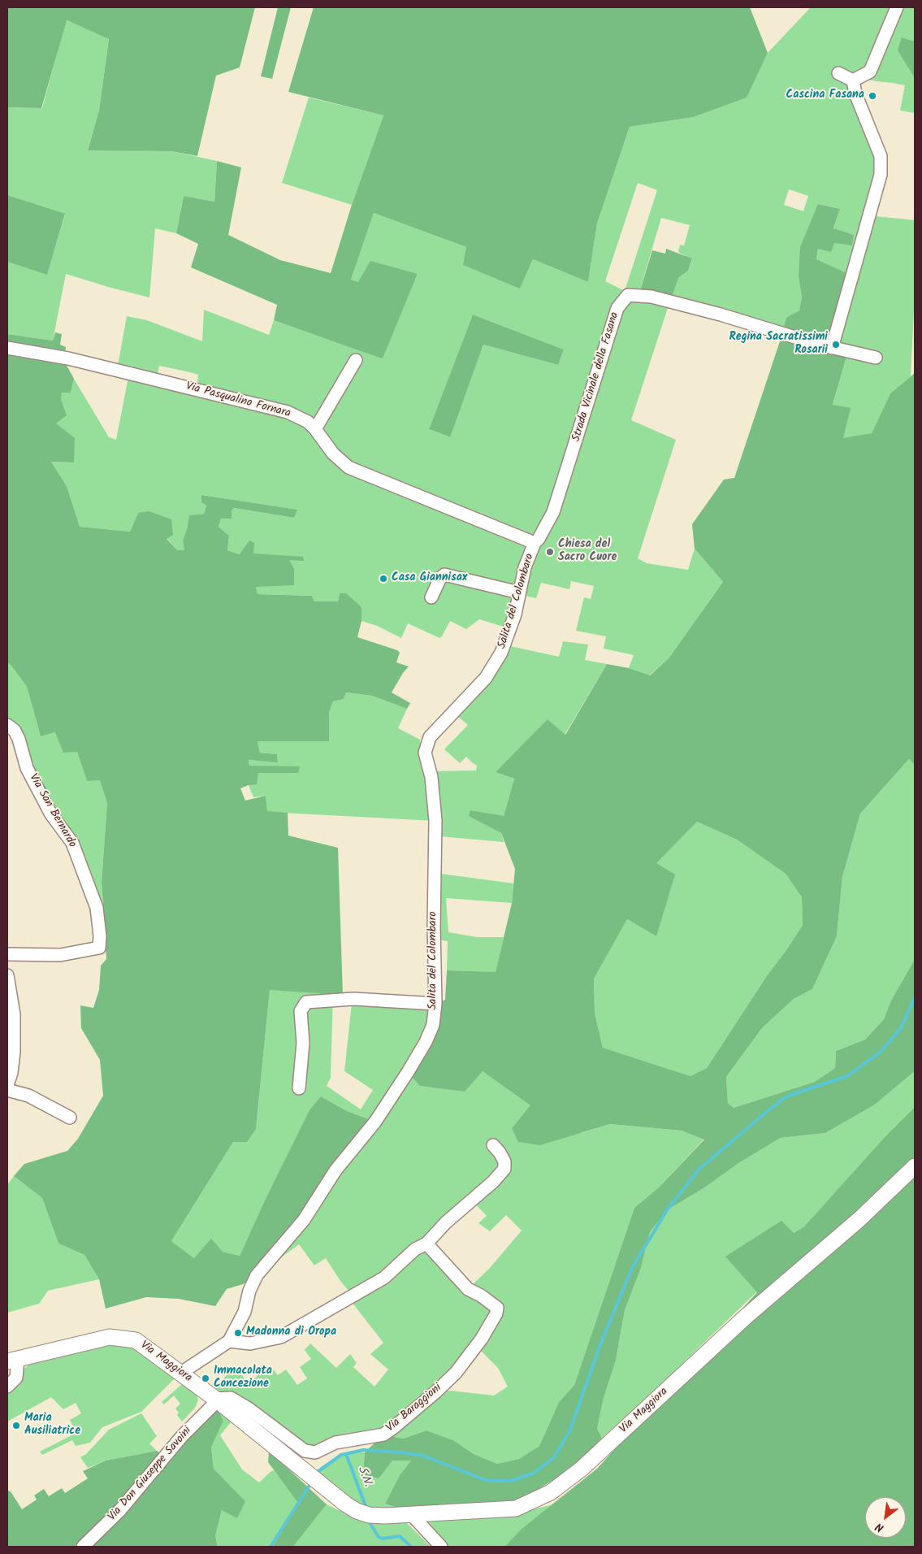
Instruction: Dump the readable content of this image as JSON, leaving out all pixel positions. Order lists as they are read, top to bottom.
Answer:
{
  "streets": {
    "main road": ["Via Maggiora"],
    "street": [
      "Strada Vicinale della Fasana",
      "Via Pasqualino Fornara",
      "Salita del Colombaro",
      "Via San Bernardo",
      "Via Baraggioni",
      "Via Don Giuseppe Savoini"
    ]
  },
  "crossings": [
    ["Strada Vicinale della Fasana", "Via Pasqualino Fornara"],
    ["Strada Vicinale della Fasana", "Salita del Colombaro"],
    ["Via Pasqualino Fornara", "Salita del Colombaro"],
    ["Salita del Colombaro", "Via Maggiora"],
    ["Via Maggiora", "Via Baraggioni"],
    ["Via Maggiora", "Via Don Giuseppe Savoini"],
    ["Via Baraggioni", "Via Don Giuseppe Savoini"]
  ],
  "water": ["S.N."],
  "places": [
    "Cascina Fasana",
    "Regina Sacratissimi Rosarii",
    "Chiesa del Sacro Cuore",
    "Casa Giannisax",
    "Madonna di Oropa",
    "Immacolata Concezione",
    "Maria Ausiliatrice"
  ],
  "north": "bottom left"
}
